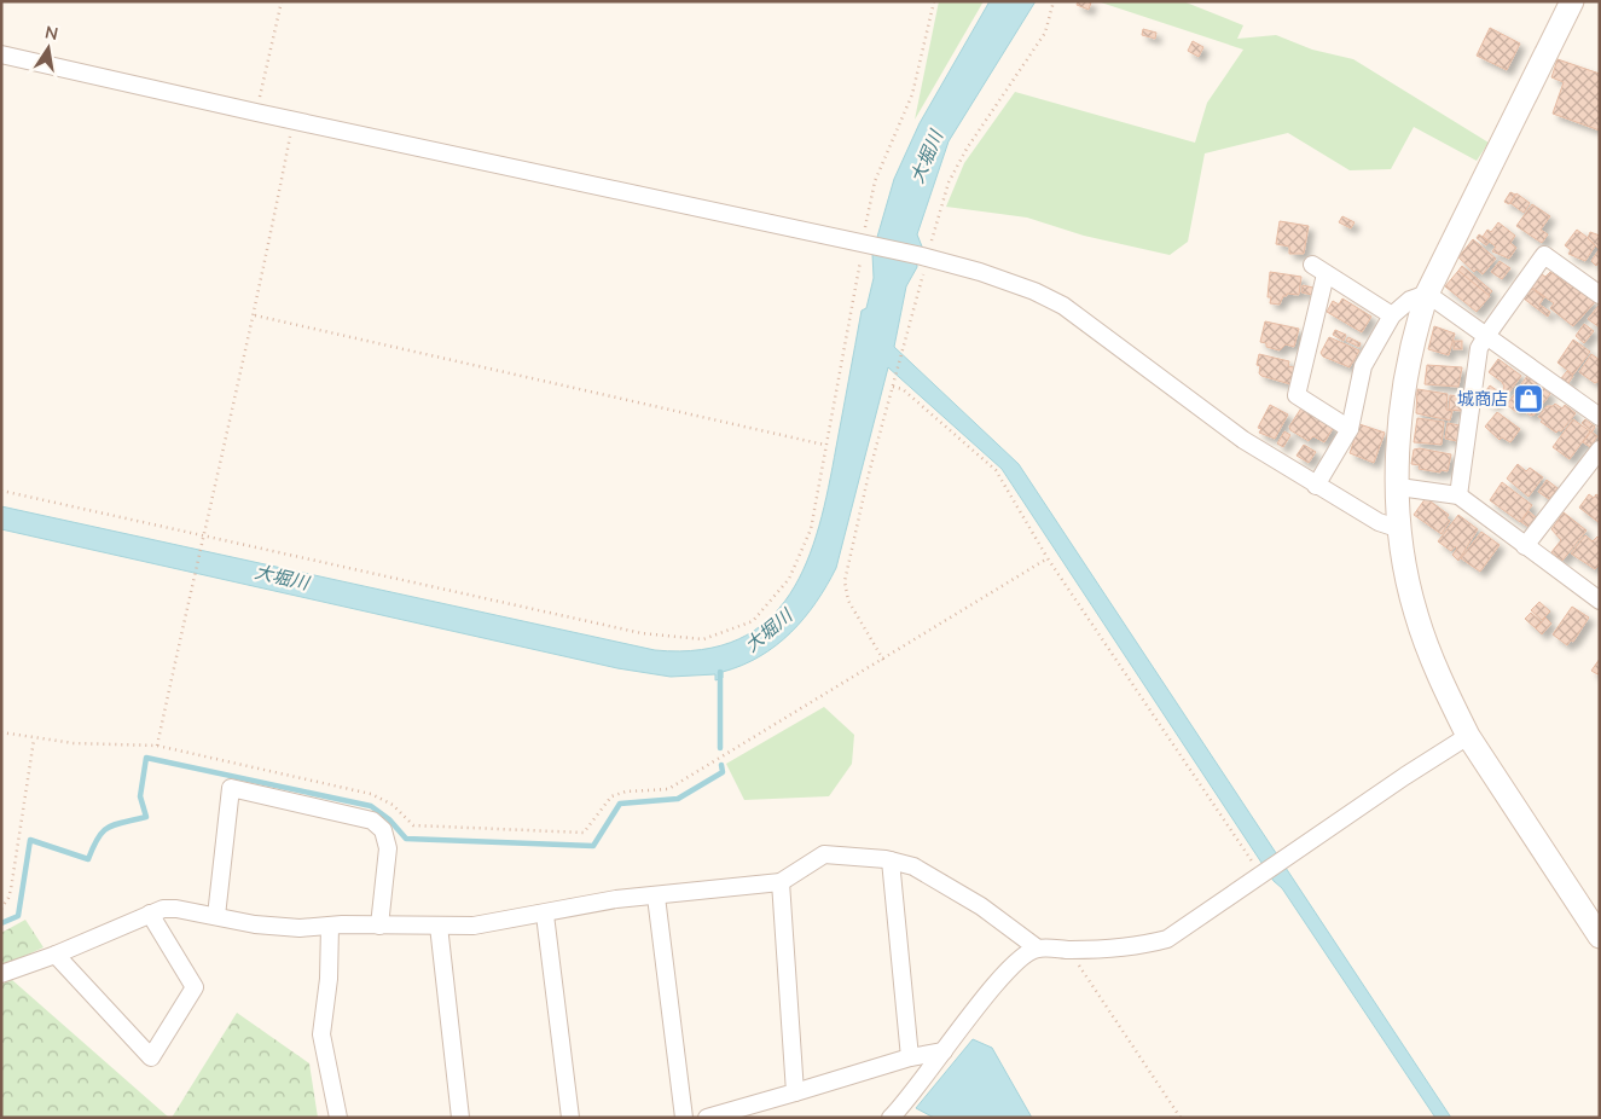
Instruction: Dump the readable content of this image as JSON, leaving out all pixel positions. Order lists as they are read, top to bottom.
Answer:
{
  "water": ["大堀川"],
  "places": {
    "shop": ["城商店"]
  },
  "north": "top"
}
